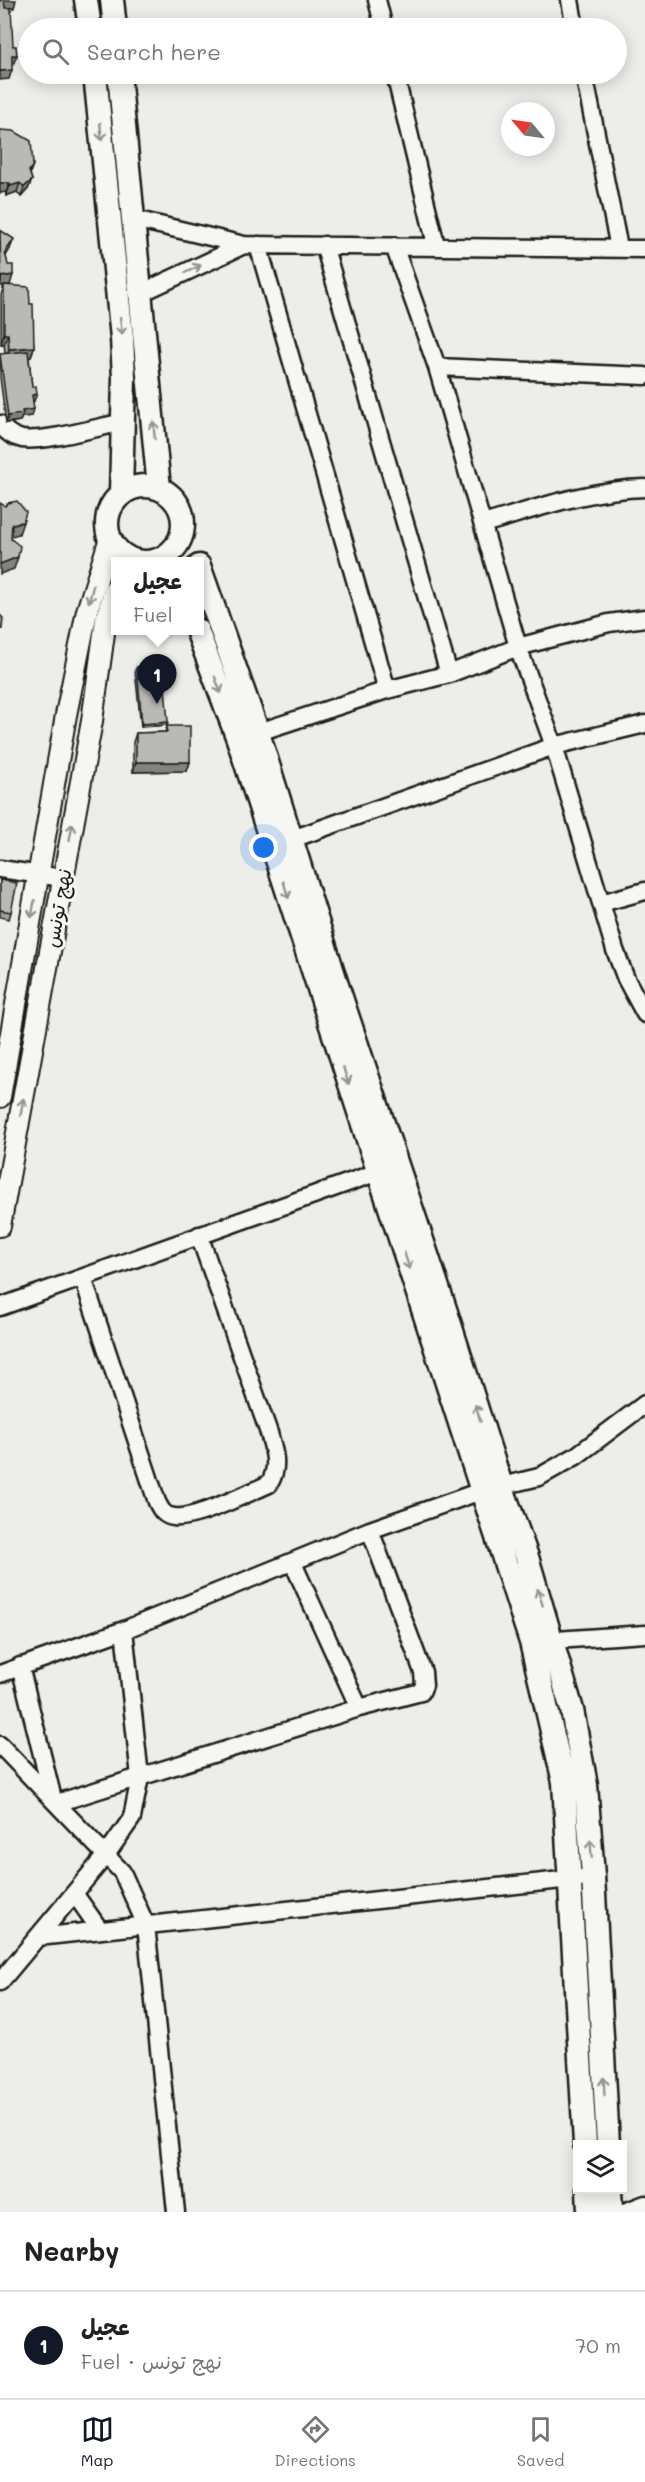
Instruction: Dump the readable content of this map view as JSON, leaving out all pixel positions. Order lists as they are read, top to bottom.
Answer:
{
  "streets": {
    "street": ["نهج تونس"]
  },
  "north": "top left",
  "page": {
    "search": "Search here",
    "popup": ["عجيل", "Fuel"],
    "pins": "1",
    "heading": "Nearby",
    "list": [
      {
        "mark": "1",
        "name": "عجيل",
        "note": "Fuel · نهج تونس",
        "value": "70 m"
      }
    ],
    "nav": ["Map", "Directions", "Saved"]
  }
}
